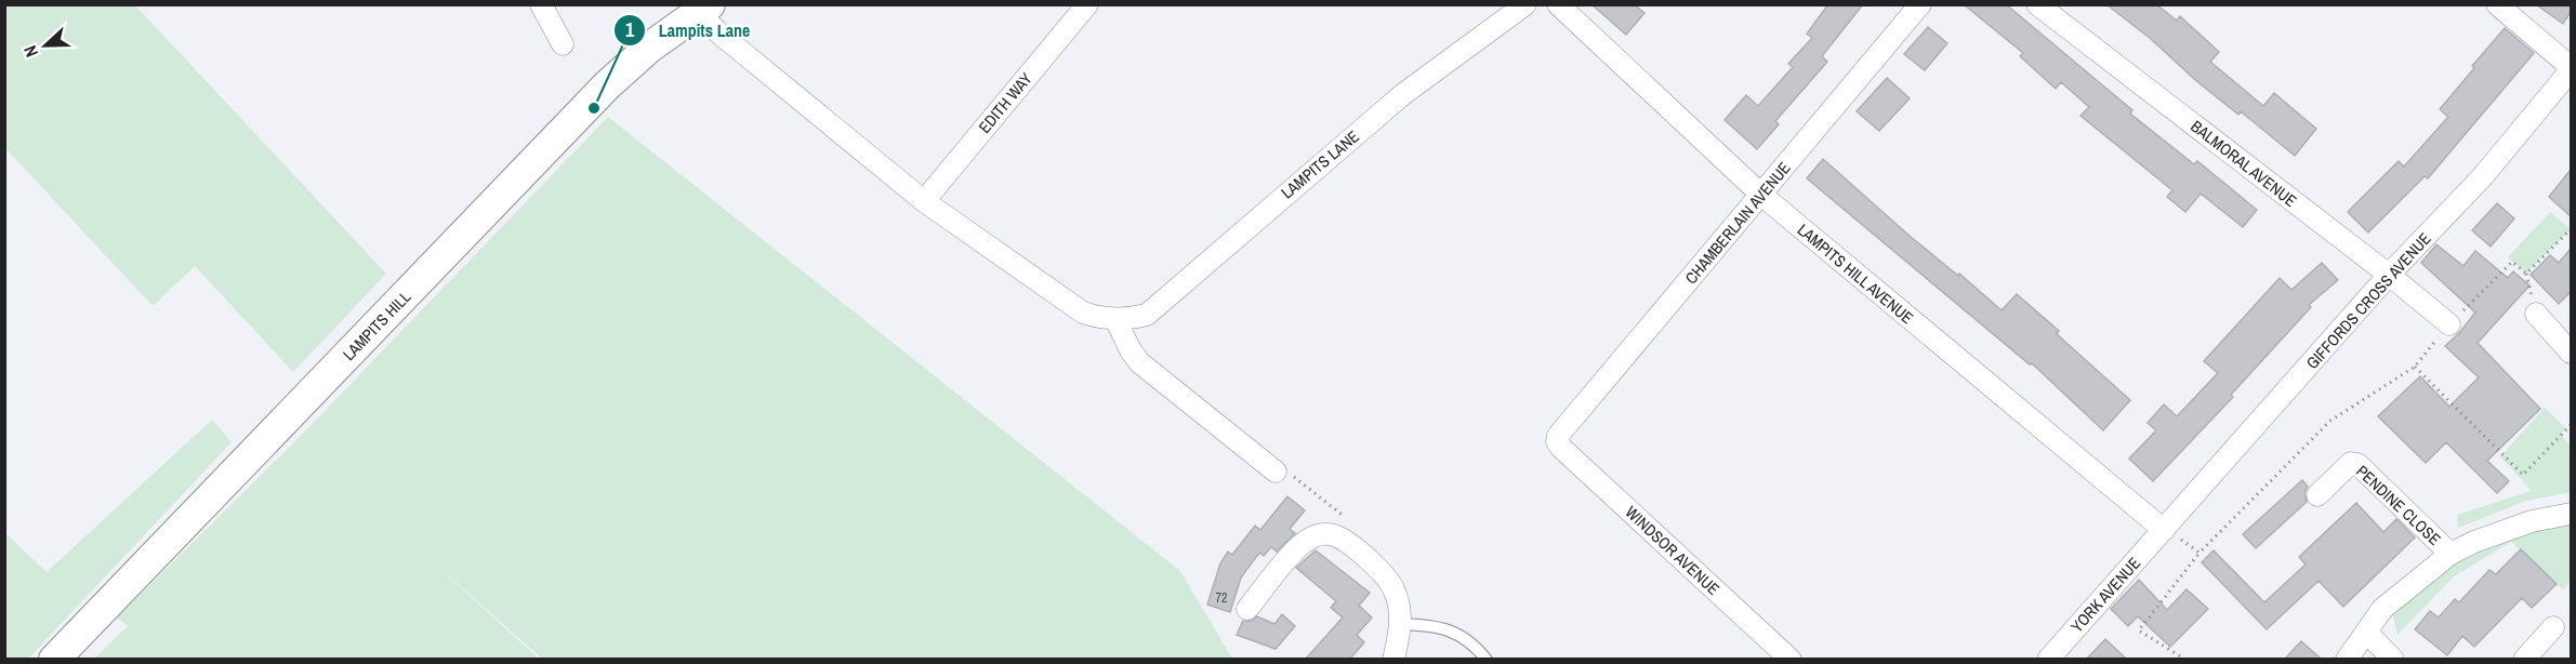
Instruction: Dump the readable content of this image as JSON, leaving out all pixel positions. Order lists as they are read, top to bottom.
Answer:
{
  "streets": {
    "main road": ["LAMPITS HILL"],
    "street": [
      "EDITH WAY",
      "BALMORAL AVENUE",
      "LAMPITS LANE",
      "CHAMBERLAIN AVENUE",
      "LAMPITS HILL AVENUE",
      "GIFFORDS CROSS AVENUE",
      "PENDINE CLOSE",
      "WINDSOR AVENUE",
      "YORK AVENUE"
    ]
  },
  "crossings": [
    ["EDITH WAY", "LAMPITS LANE"],
    ["BALMORAL AVENUE", "GIFFORDS CROSS AVENUE"],
    ["LAMPITS LANE", "LAMPITS HILL"],
    ["CHAMBERLAIN AVENUE", "LAMPITS HILL AVENUE"],
    ["CHAMBERLAIN AVENUE", "WINDSOR AVENUE"],
    ["LAMPITS HILL AVENUE", "GIFFORDS CROSS AVENUE"],
    ["LAMPITS HILL AVENUE", "YORK AVENUE"],
    ["GIFFORDS CROSS AVENUE", "YORK AVENUE"]
  ],
  "places": ["Lampits Lane"],
  "house_numbers": ["72"],
  "north": "left"
}
